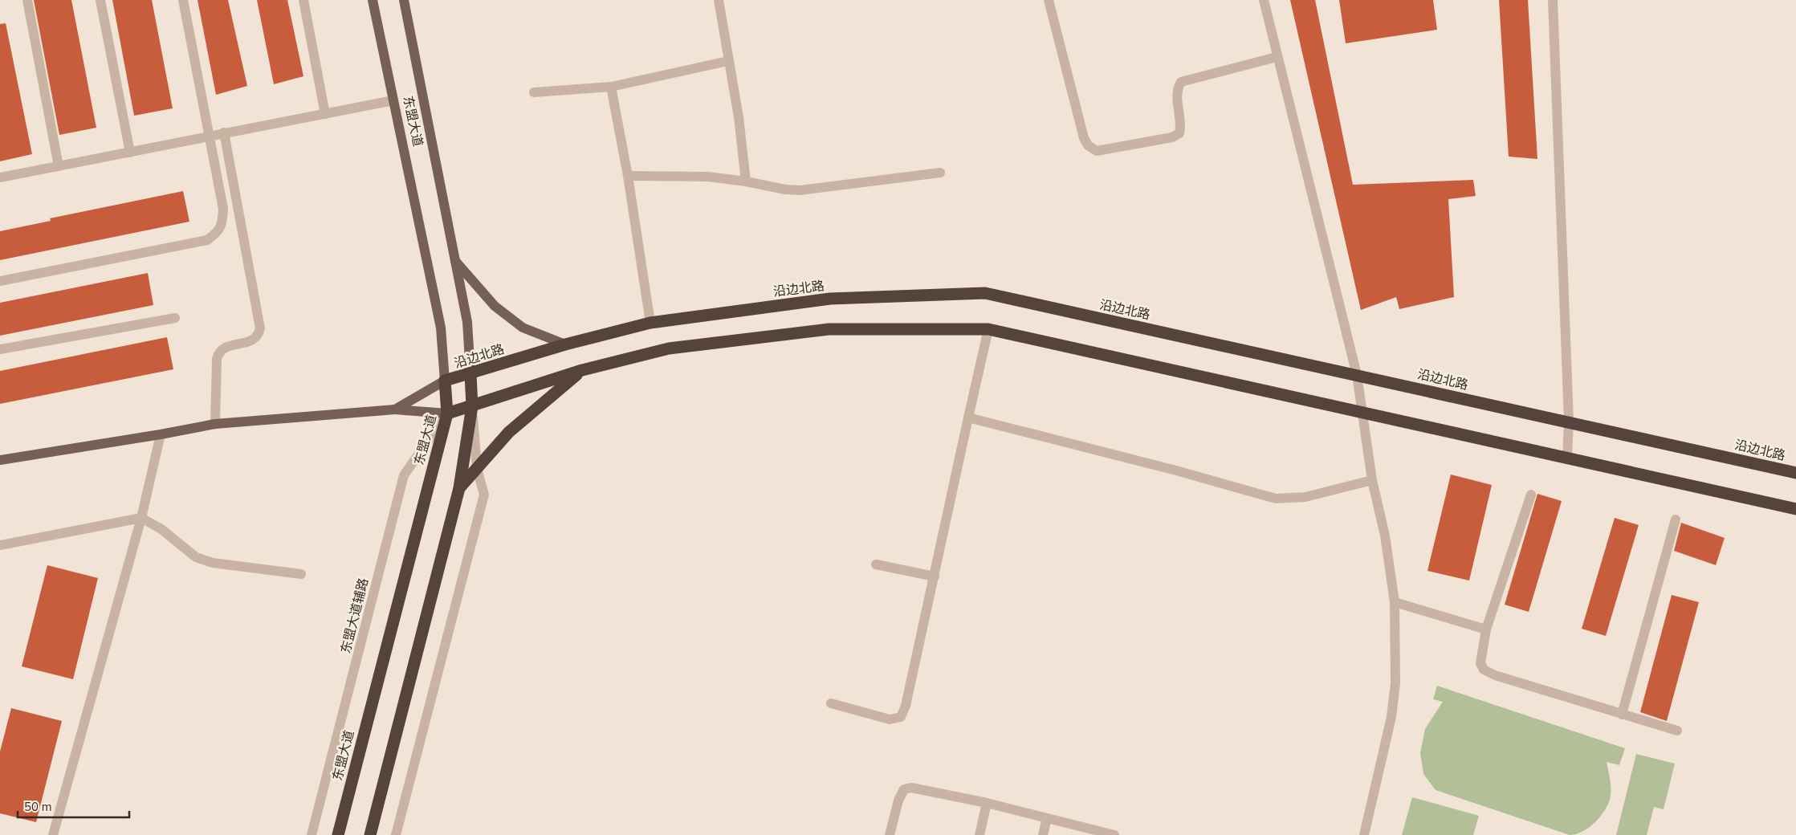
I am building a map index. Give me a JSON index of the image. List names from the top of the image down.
{
  "streets": {
    "highway": ["东盟大道", "沿边北路"],
    "street": ["东盟大道辅路"]
  },
  "crossings": [
    ["东盟大道", "沿边北路"],
    ["东盟大道", "东盟大道辅路"]
  ],
  "scale_bar": "50 m"
}
